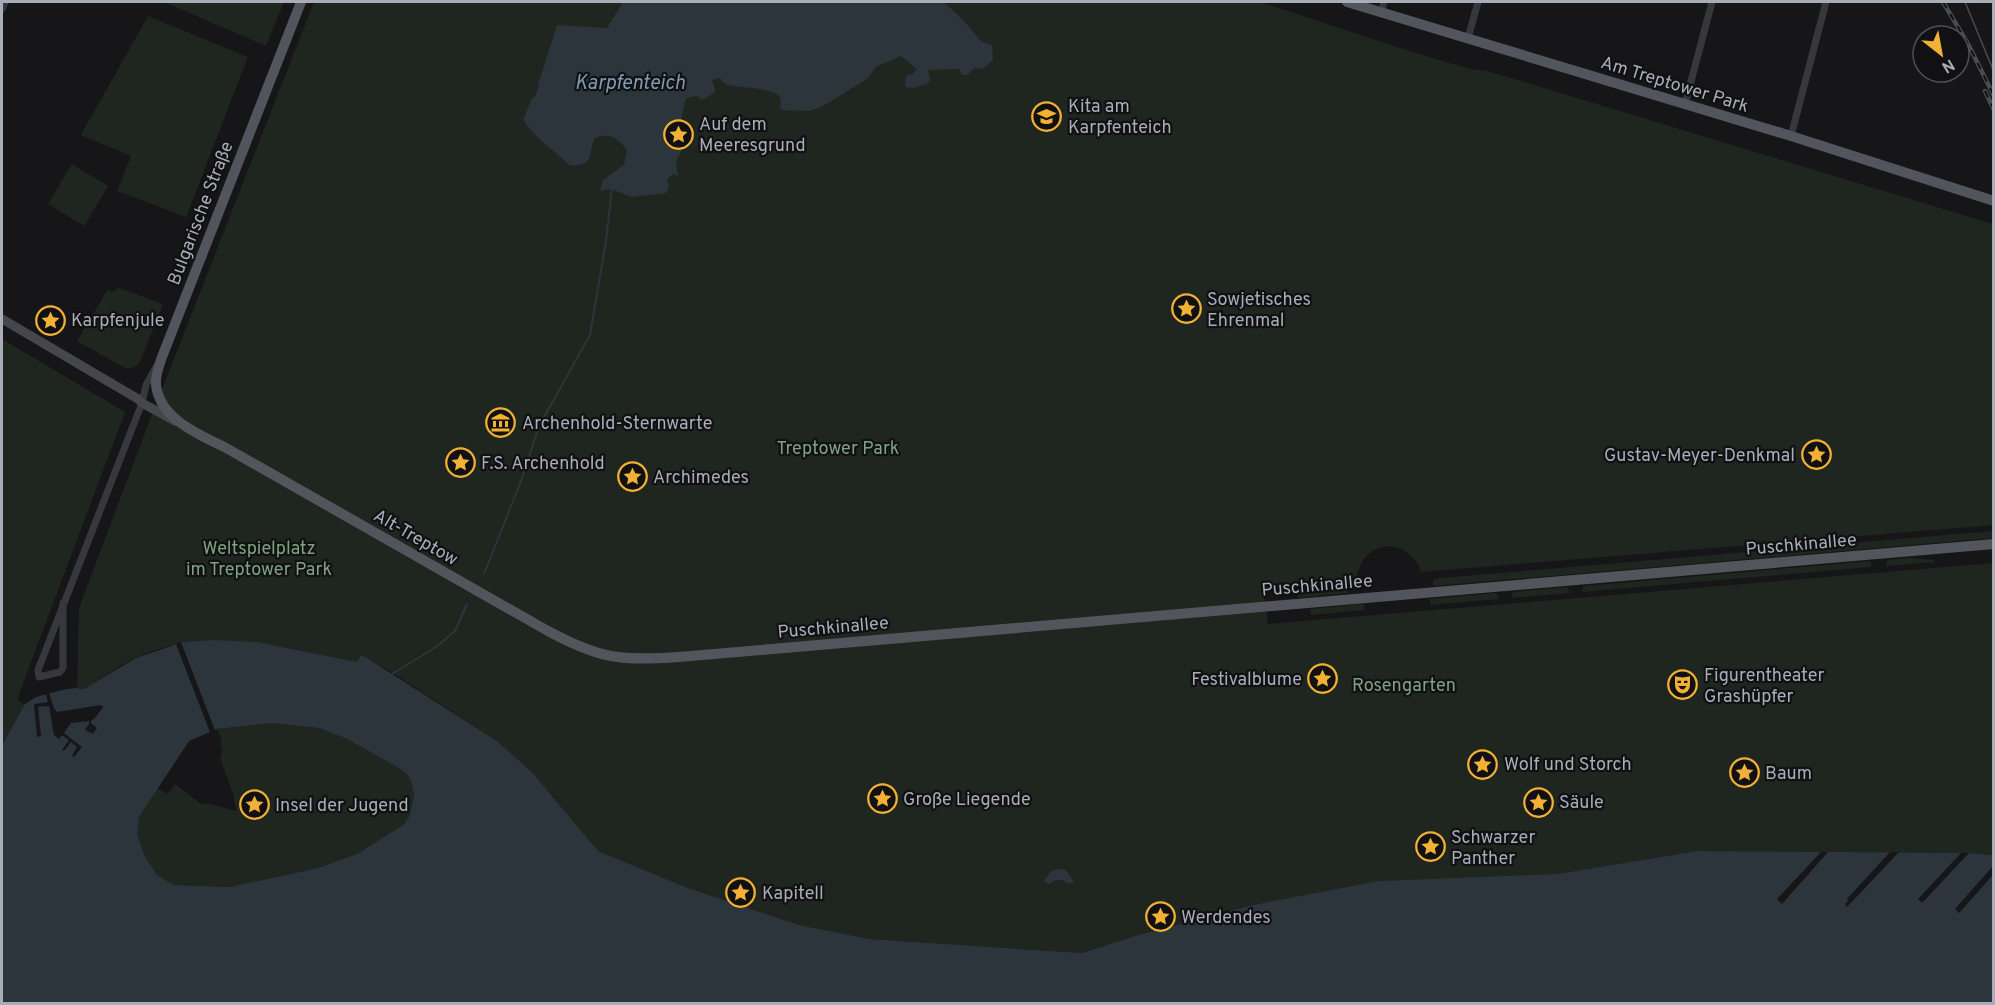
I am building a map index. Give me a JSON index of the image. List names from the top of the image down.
{
  "streets": {
    "main road": [
      "Am Treptower Park",
      "Bulgarische Straße",
      "Alt-Treptow",
      "Puschkinallee"
    ]
  },
  "crossings": [
    ["Bulgarische Straße", "Alt-Treptow"],
    ["Alt-Treptow", "Puschkinallee"]
  ],
  "water": ["Karpfenteich"],
  "parks": ["Treptower Park", "Weltspielplatz im Treptower Park", "Rosengarten"],
  "places": {
    "school or university": ["Kita am Karpfenteich"],
    "place": [
      "Auf dem Meeresgrund",
      "Sowjetisches Ehrenmal",
      "Karpfenjule",
      "Gustav-Meyer-Denkmal",
      "F.S. Archenhold",
      "Archimedes",
      "Festivalblume",
      "Wolf und Storch",
      "Baum",
      "Große Liegende",
      "Säule",
      "Insel der Jugend",
      "Schwarzer Panther",
      "Kapitell",
      "Werdendes"
    ],
    "museum": ["Archenhold-Sternwarte"],
    "theatre": ["Figurentheater Grashüpfer"]
  },
  "north": "bottom right"
}
